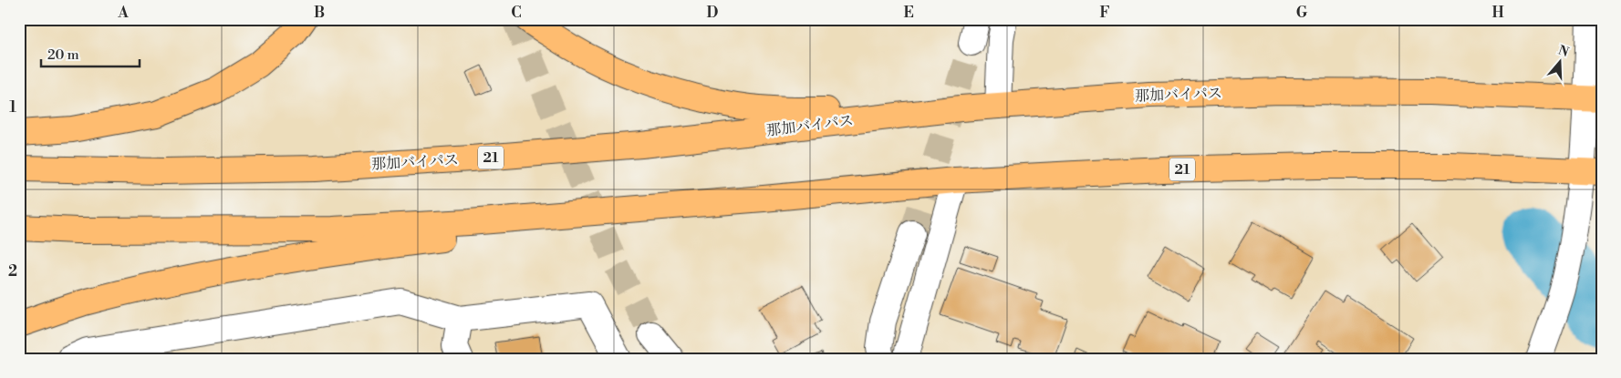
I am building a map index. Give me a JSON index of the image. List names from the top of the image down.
{
  "streets": {
    "highway": ["那加バイパス", "21"]
  },
  "scale_bar": "20 m",
  "north": "top",
  "grid": {
    "columns": [
      "A",
      "B",
      "C",
      "D",
      "E",
      "F",
      "G",
      "H"
    ],
    "rows": ["1", "2"]
  }
}
